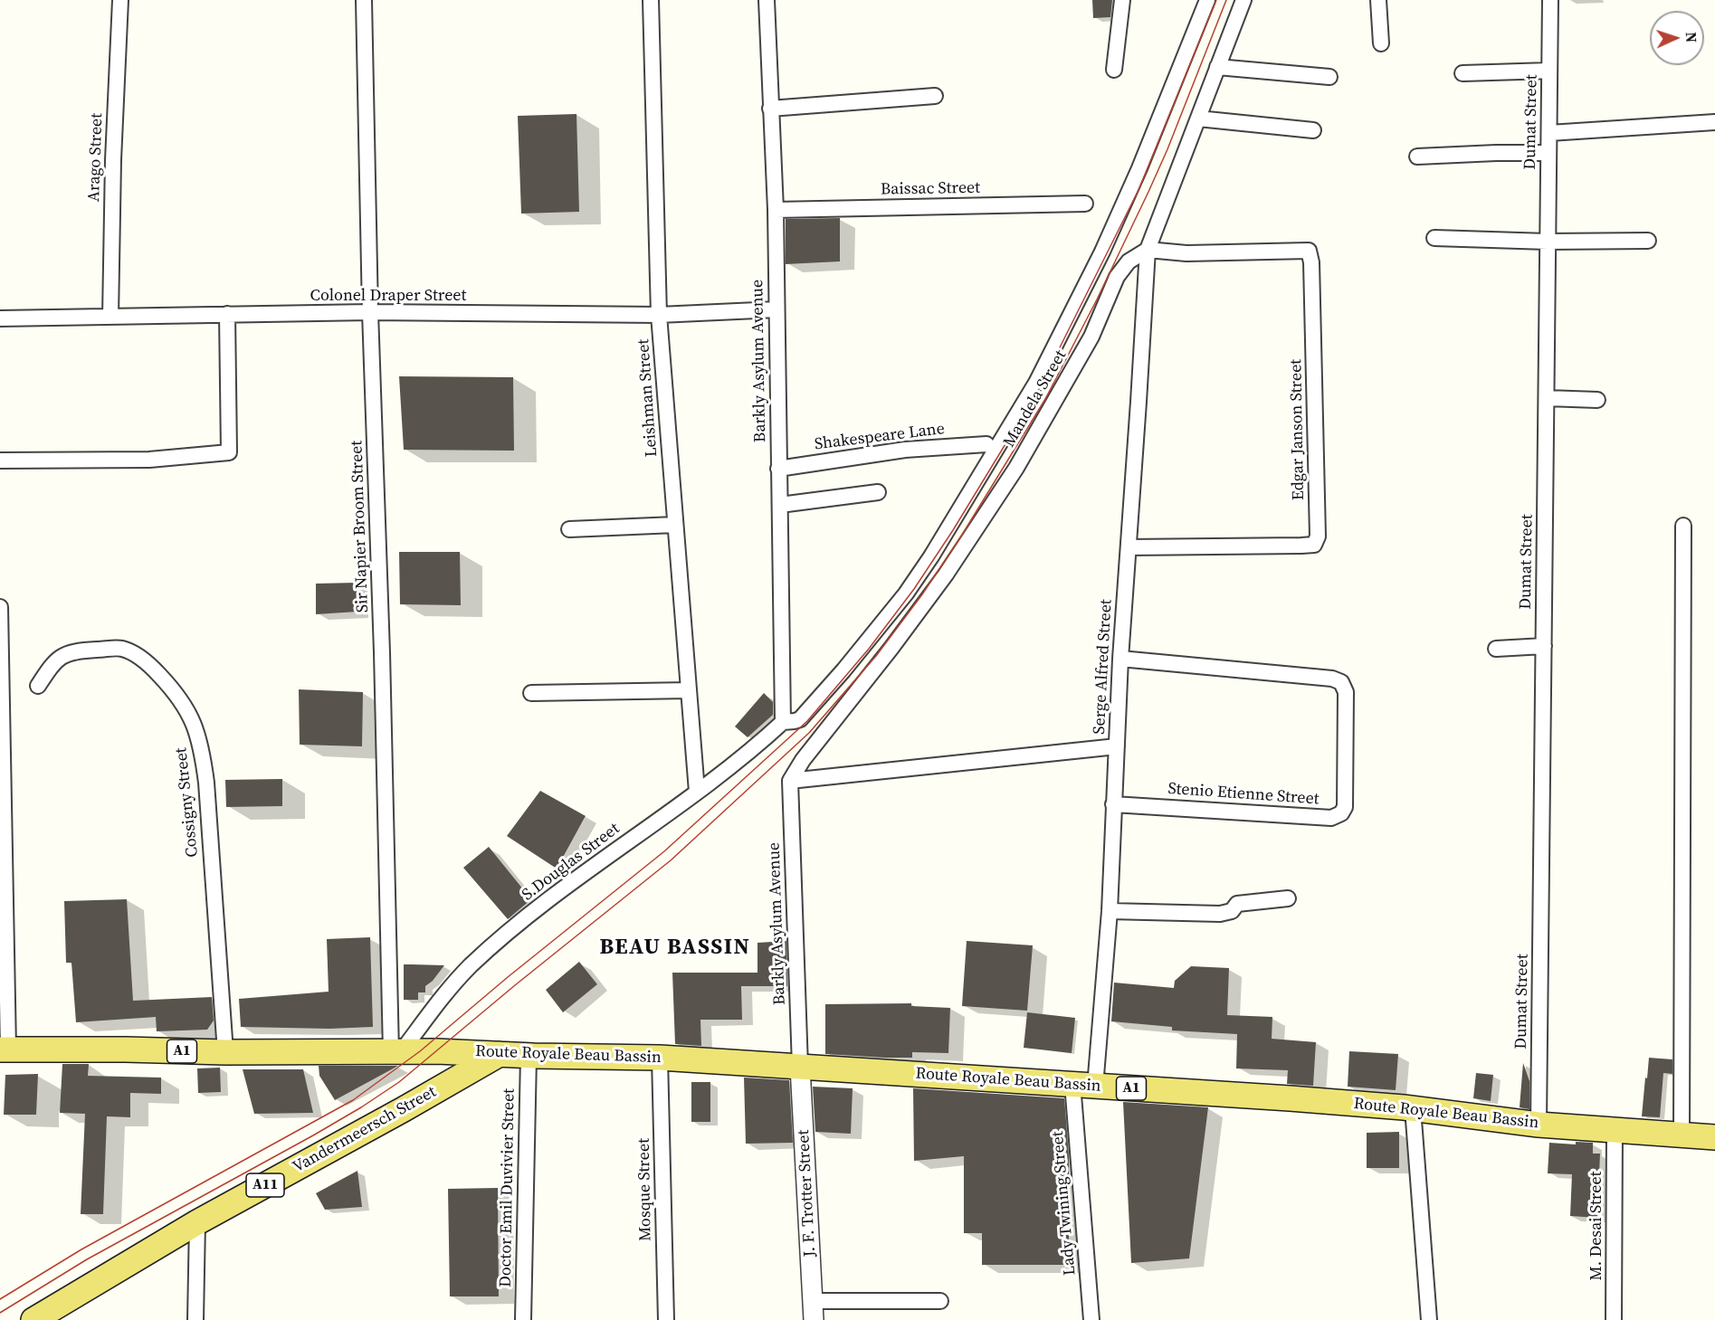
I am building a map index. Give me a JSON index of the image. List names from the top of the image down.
{
  "streets": {
    "main road": [
      "A1",
      "Route Royale Beau Bassin",
      "Vandermeersch Street",
      "A11"
    ],
    "street": [
      "Dumat Street",
      "Arago Street",
      "Baissac Street",
      "Colonel Draper Street",
      "Barkly Asylum Avenue",
      "Leishman Street",
      "Mandela Street",
      "Edgar Janson Street",
      "Shakespeare Lane",
      "Sir Napier Broom Street",
      "Serge Alfred Street",
      "Stenio Etienne Street",
      "Cossigny Street",
      "S.Douglas Street",
      "Doctor Emil Duvivier Street",
      "Mosque Street",
      "J. F. Trotter Street",
      "Lady Twining Street",
      "M. Desai Street"
    ]
  },
  "crossings": [
    ["Dumat Street", "Route Royale Beau Bassin"],
    ["Arago Street", "Colonel Draper Street"],
    ["Baissac Street", "Barkly Asylum Avenue"],
    ["Colonel Draper Street", "Barkly Asylum Avenue"],
    ["Colonel Draper Street", "Leishman Street"],
    ["Colonel Draper Street", "Sir Napier Broom Street"],
    ["Barkly Asylum Avenue", "Mandela Street"],
    ["Barkly Asylum Avenue", "Shakespeare Lane"],
    ["Barkly Asylum Avenue", "S.Douglas Street"],
    ["Barkly Asylum Avenue", "Route Royale Beau Bassin"],
    ["Barkly Asylum Avenue", "J. F. Trotter Street"],
    ["Leishman Street", "S.Douglas Street"],
    ["Mandela Street", "Edgar Janson Street"],
    ["Mandela Street", "Serge Alfred Street"],
    ["Edgar Janson Street", "Serge Alfred Street"],
    ["Sir Napier Broom Street", "S.Douglas Street"],
    ["Sir Napier Broom Street", "Route Royale Beau Bassin"],
    ["Serge Alfred Street", "Stenio Etienne Street"],
    ["Serge Alfred Street", "Route Royale Beau Bassin"],
    ["Serge Alfred Street", "Lady Twining Street"],
    ["Cossigny Street", "A1"],
    ["Cossigny Street", "Route Royale Beau Bassin"],
    ["S.Douglas Street", "Route Royale Beau Bassin"],
    ["A1", "Route Royale Beau Bassin"],
    ["Route Royale Beau Bassin", "Vandermeersch Street"],
    ["Route Royale Beau Bassin", "Doctor Emil Duvivier Street"],
    ["Route Royale Beau Bassin", "Mosque Street"],
    ["Route Royale Beau Bassin", "J. F. Trotter Street"],
    ["Route Royale Beau Bassin", "Lady Twining Street"],
    ["Route Royale Beau Bassin", "M. Desai Street"]
  ],
  "districts": ["BEAU BASSIN"],
  "north": "right"
}
